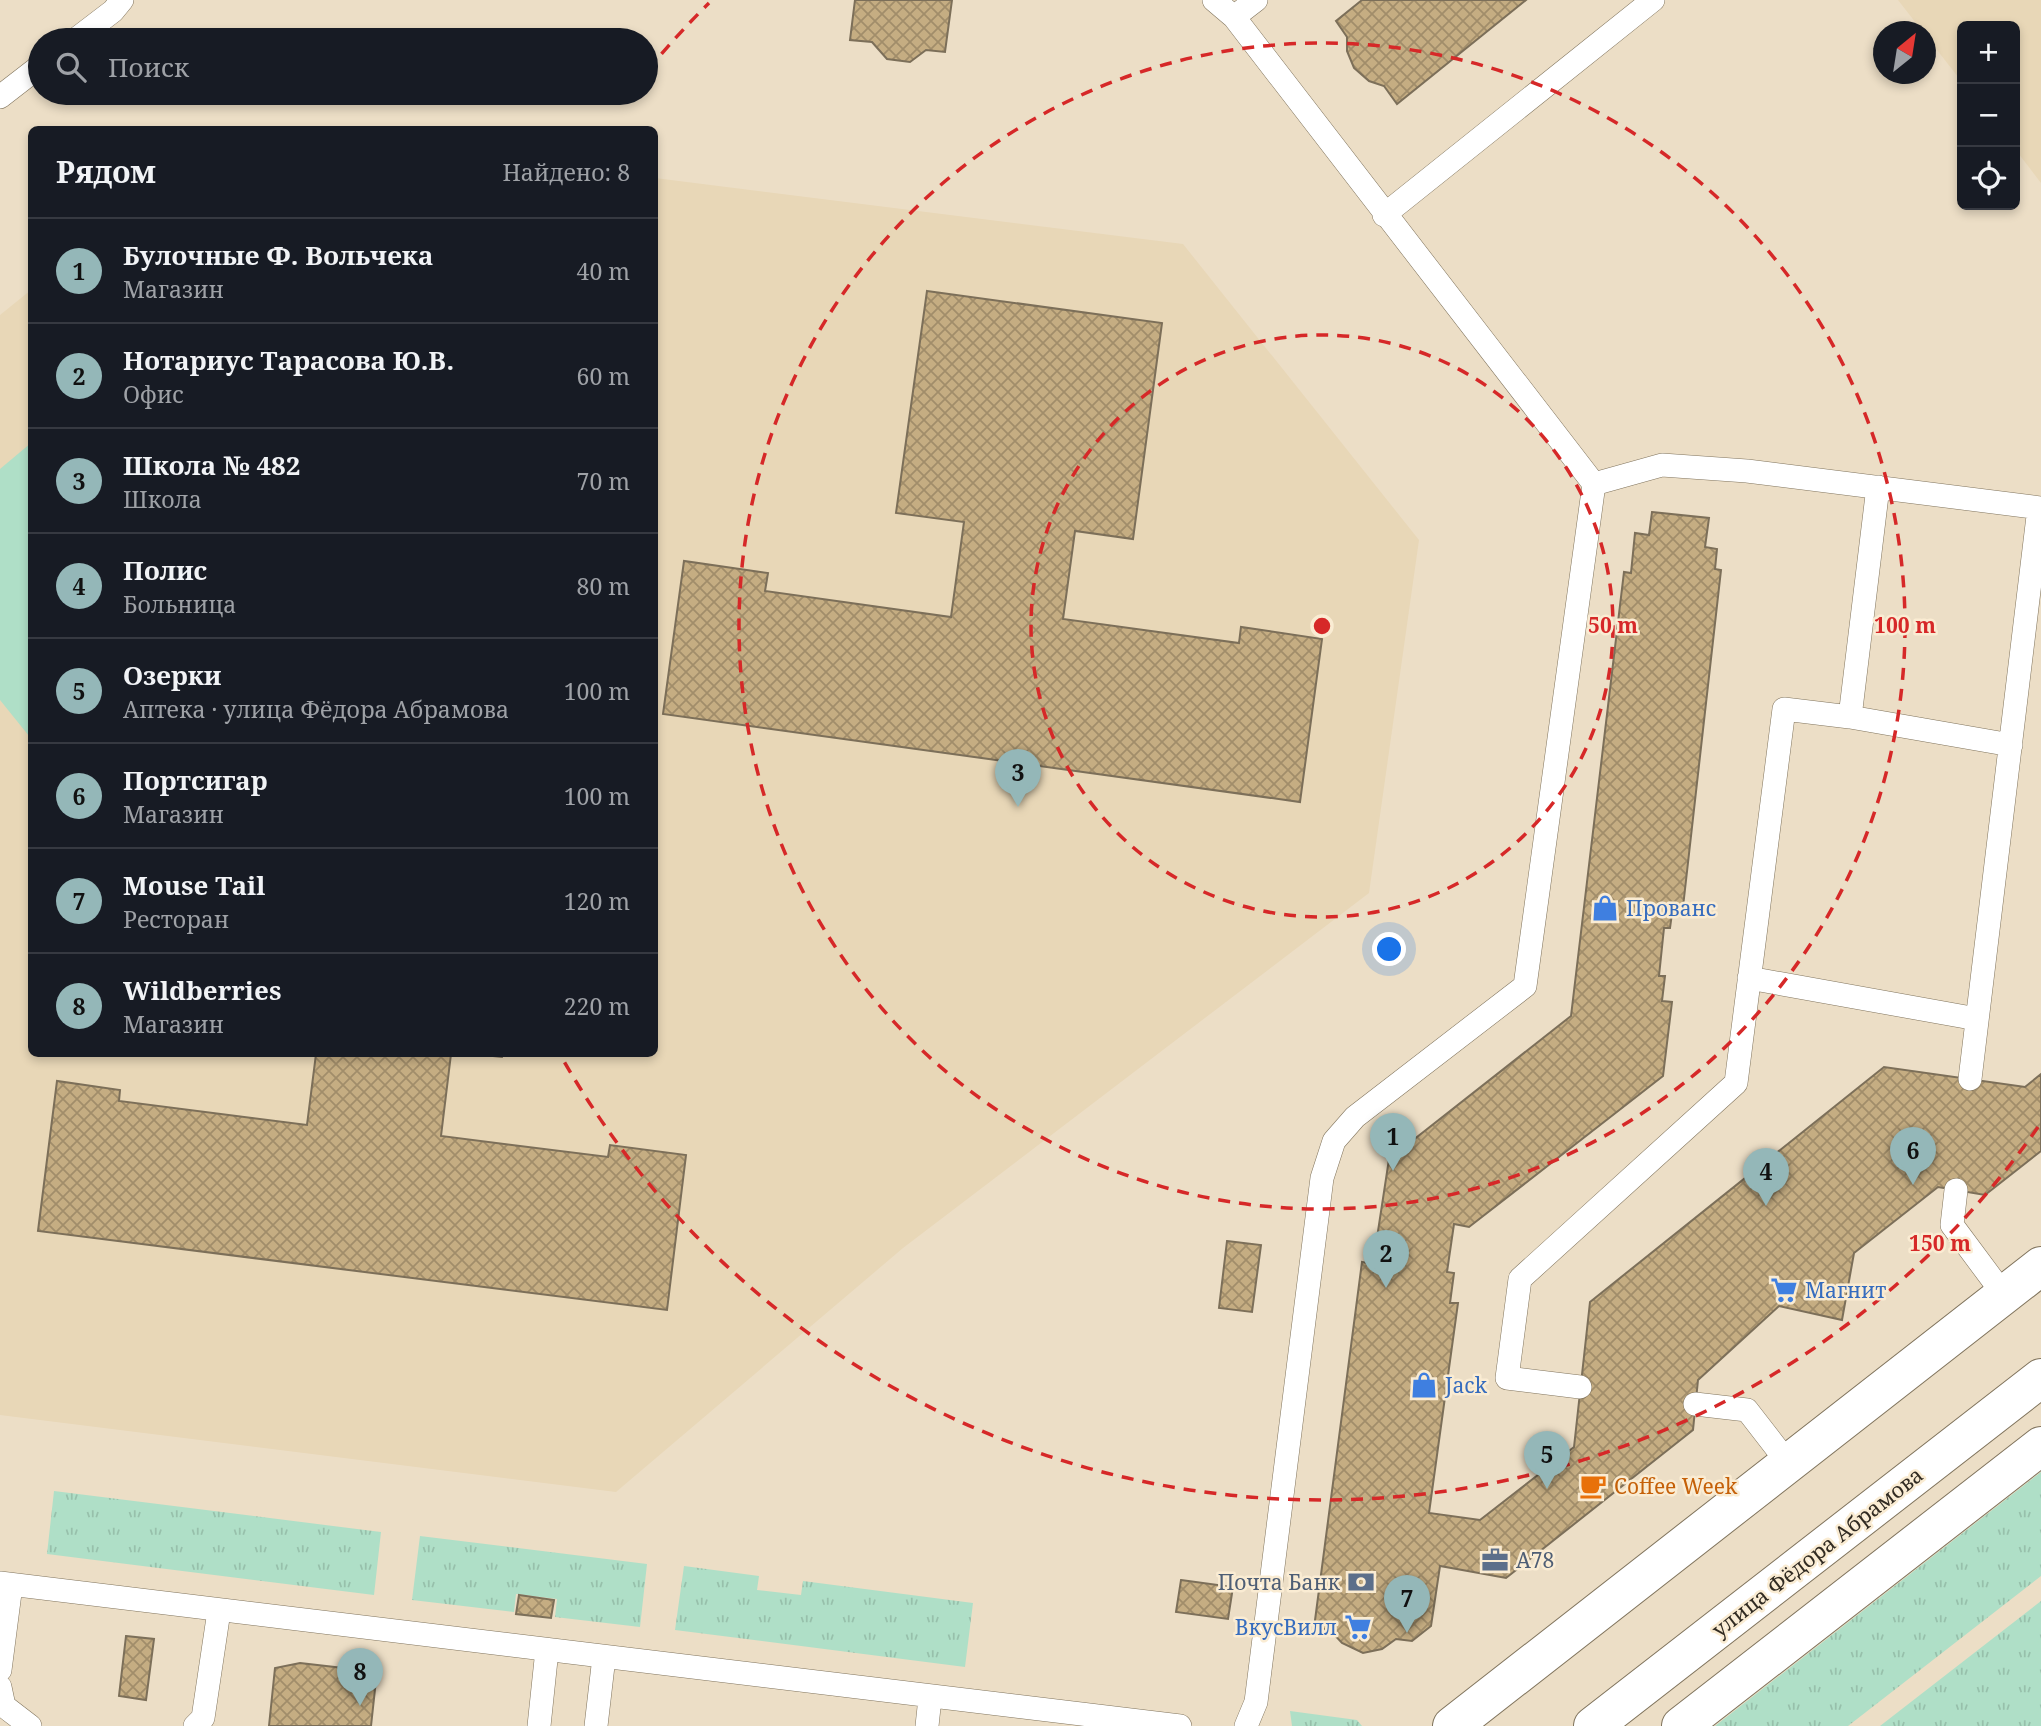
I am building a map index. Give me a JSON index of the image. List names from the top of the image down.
{
  "streets": {
    "street": ["улица Фёдора Абрамова"]
  },
  "places": {
    "shop": ["Прованс", "Jack"],
    "supermarket": ["Магнит", "ВкусВилл"],
    "cafe": ["Coffee Week"],
    "office": ["А78"],
    "bank": ["Почта Банк"]
  },
  "north": "top right",
  "page": {
    "map_buttons": ["+", "−"],
    "search": "Поиск",
    "heading": ["Рядом", "Найдено: 8"],
    "list": [
      {
        "mark": "1",
        "name": "Булочные Ф. Вольчека",
        "note": "Магазин",
        "value": "40 m"
      },
      {
        "mark": "2",
        "name": "Нотариус Тарасова Ю.В.",
        "note": "Офис",
        "value": "60 m"
      },
      {
        "mark": "3",
        "name": "Школа № 482",
        "note": "Школа",
        "value": "70 m"
      },
      {
        "mark": "4",
        "name": "Полис",
        "note": "Больница",
        "value": "80 m"
      },
      {
        "mark": "5",
        "name": "Озерки",
        "note": "Аптека · улица Фёдора Абрамова",
        "value": "100 m"
      },
      {
        "mark": "6",
        "name": "Портсигар",
        "note": "Магазин",
        "value": "100 m"
      },
      {
        "mark": "7",
        "name": "Mouse Tail",
        "note": "Ресторан",
        "value": "120 m"
      },
      {
        "mark": "8",
        "name": "Wildberries",
        "note": "Магазин",
        "value": "220 m"
      }
    ],
    "pins": [
      "3",
      "1",
      "6",
      "4",
      "2",
      "5",
      "7",
      "8"
    ]
  },
  "rings": ["50 m", "100 m", "150 m"]
}
